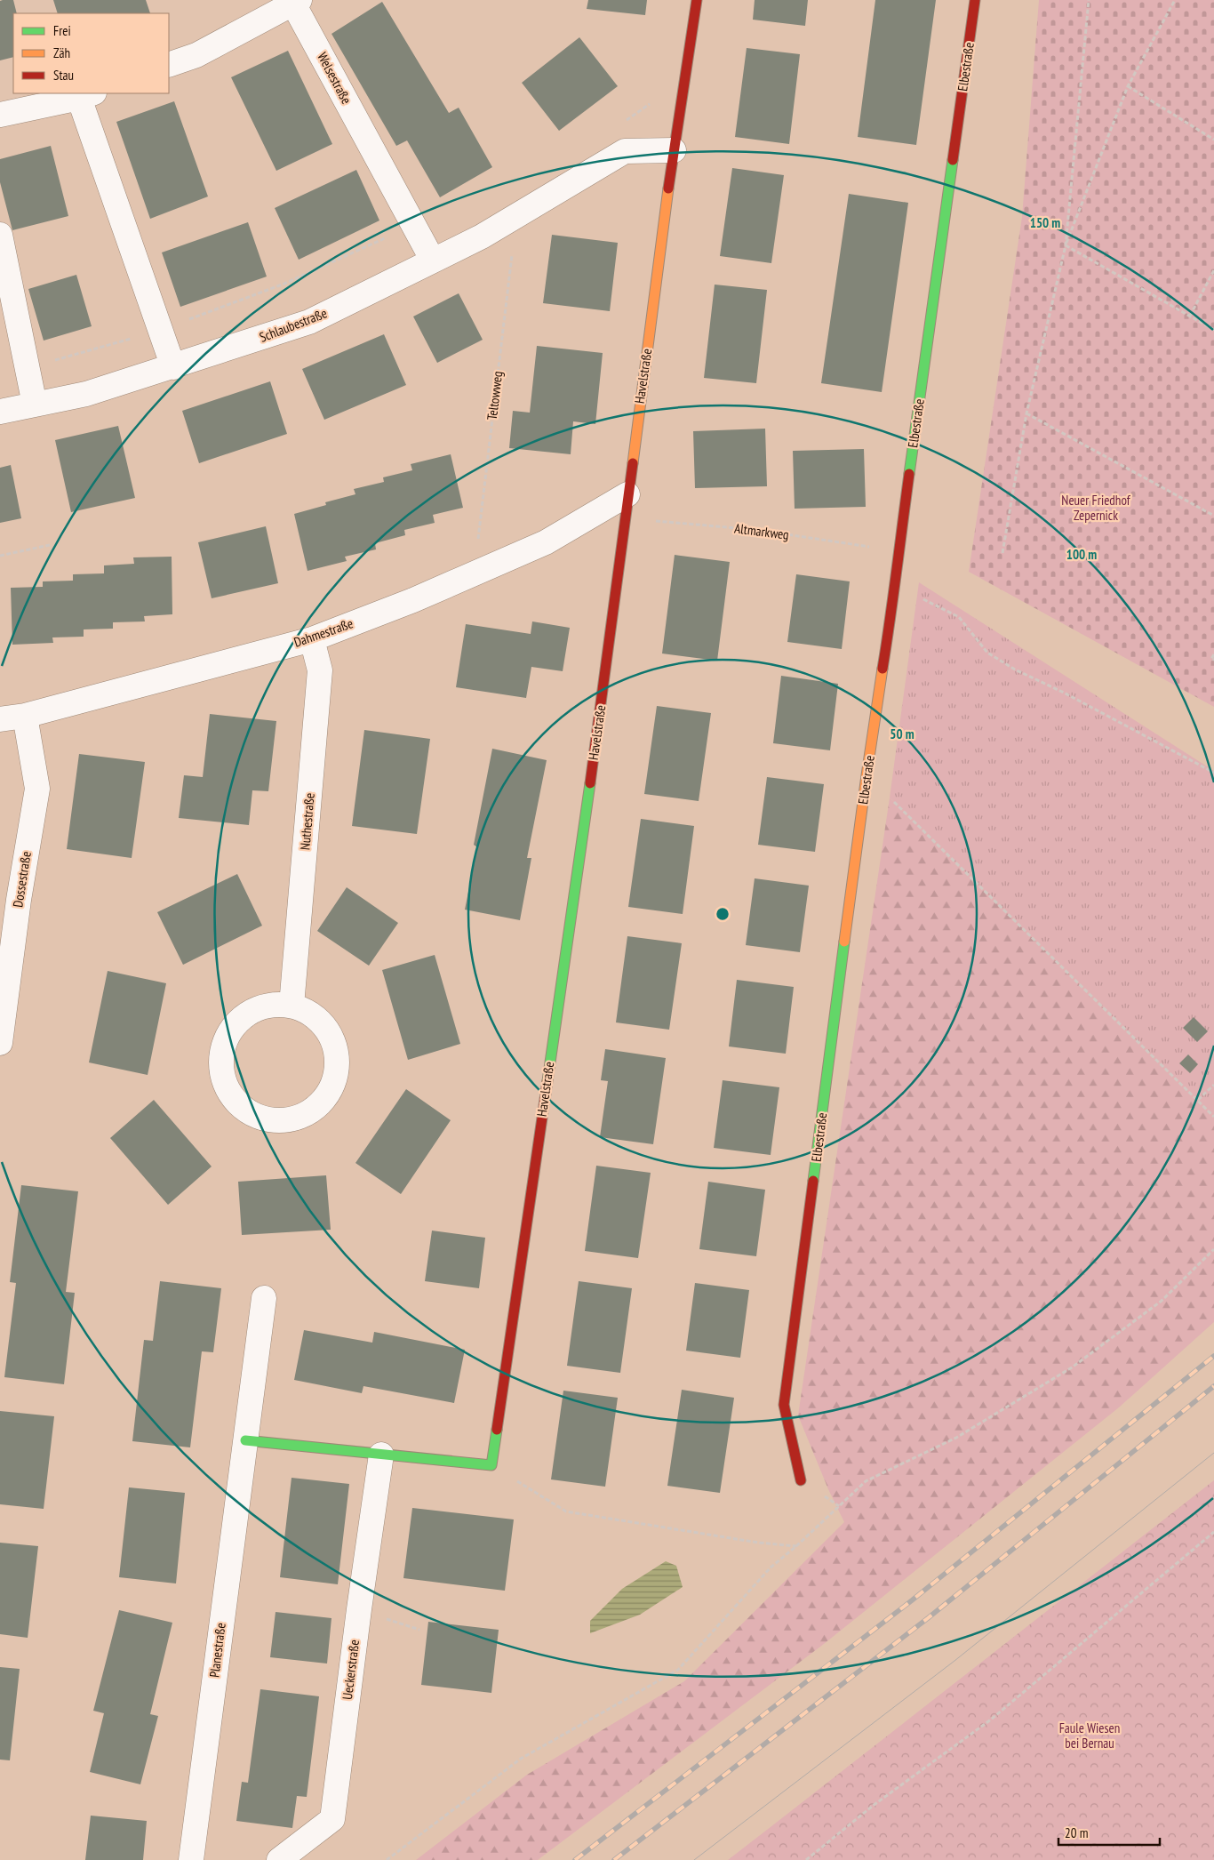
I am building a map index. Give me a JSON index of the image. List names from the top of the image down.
{
  "streets": {
    "street": [
      "Elbestraße",
      "Welsestraße",
      "Schlaubestraße",
      "Havelstraße",
      "Dahmestraße",
      "Nuthestraße",
      "Dossestraße",
      "Planestraße",
      "Ueckerstraße"
    ],
    "path": ["Teltowweg", "Altmarkweg"]
  },
  "crossings": [
    ["Elbestraße", "Altmarkweg"],
    ["Schlaubestraße", "Havelstraße"],
    ["Schlaubestraße", "Teltowweg"],
    ["Havelstraße", "Altmarkweg"],
    ["Havelstraße", "Dahmestraße"],
    ["Teltowweg", "Dahmestraße"],
    ["Dahmestraße", "Nuthestraße"],
    ["Dahmestraße", "Dossestraße"]
  ],
  "parks": ["Neuer Friedhof Zepernick", "Faule Wiesen bei Bernau"],
  "legend": ["Frei", "Zäh", "Stau"],
  "scale_bar": "20 m",
  "rings": ["150 m", "100 m", "50 m"]
}
